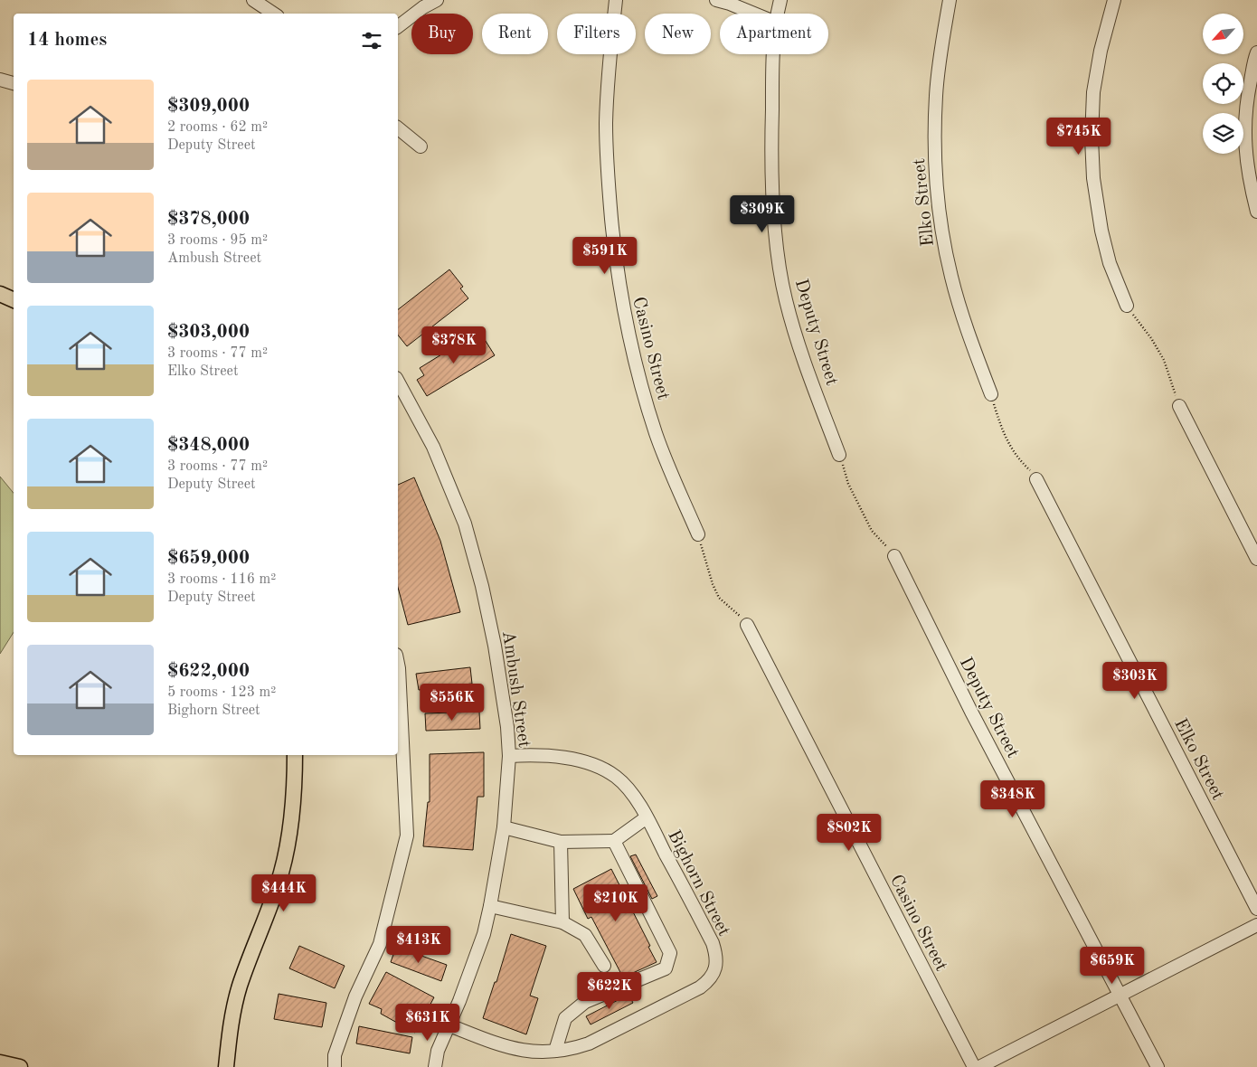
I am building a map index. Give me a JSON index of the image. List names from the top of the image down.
{
  "streets": {
    "street": [
      "Elko Street",
      "Deputy Street",
      "Casino Street",
      "Ambush Street",
      "Bighorn Street"
    ]
  },
  "crossings": [
    ["Ambush Street", "Bighorn Street"]
  ],
  "north": "bottom left",
  "page": {
    "chip": [
      "Buy",
      "Rent",
      "Filters",
      "New",
      "Apartment"
    ],
    "heading": "14 homes",
    "list": [
      {
        "name": "$309,000",
        "note": "2 rooms · 62 m² · Deputy Street"
      },
      {
        "name": "$378,000",
        "note": "3 rooms · 95 m² · Ambush Street"
      },
      {
        "name": "$303,000",
        "note": "3 rooms · 77 m² · Elko Street"
      },
      {
        "name": "$348,000",
        "note": "3 rooms · 77 m² · Deputy Street"
      },
      {
        "name": "$659,000",
        "note": "3 rooms · 116 m² · Deputy Street"
      },
      {
        "name": "$622,000",
        "note": "5 rooms · 123 m² · Bighorn Street"
      }
    ],
    "price": [
      "$745K",
      "$309K",
      "$591K",
      "$378K",
      "$303K",
      "$556K",
      "$348K",
      "$802K",
      "$444K",
      "$210K",
      "$413K",
      "$659K",
      "$622K",
      "$631K"
    ]
  }
}
